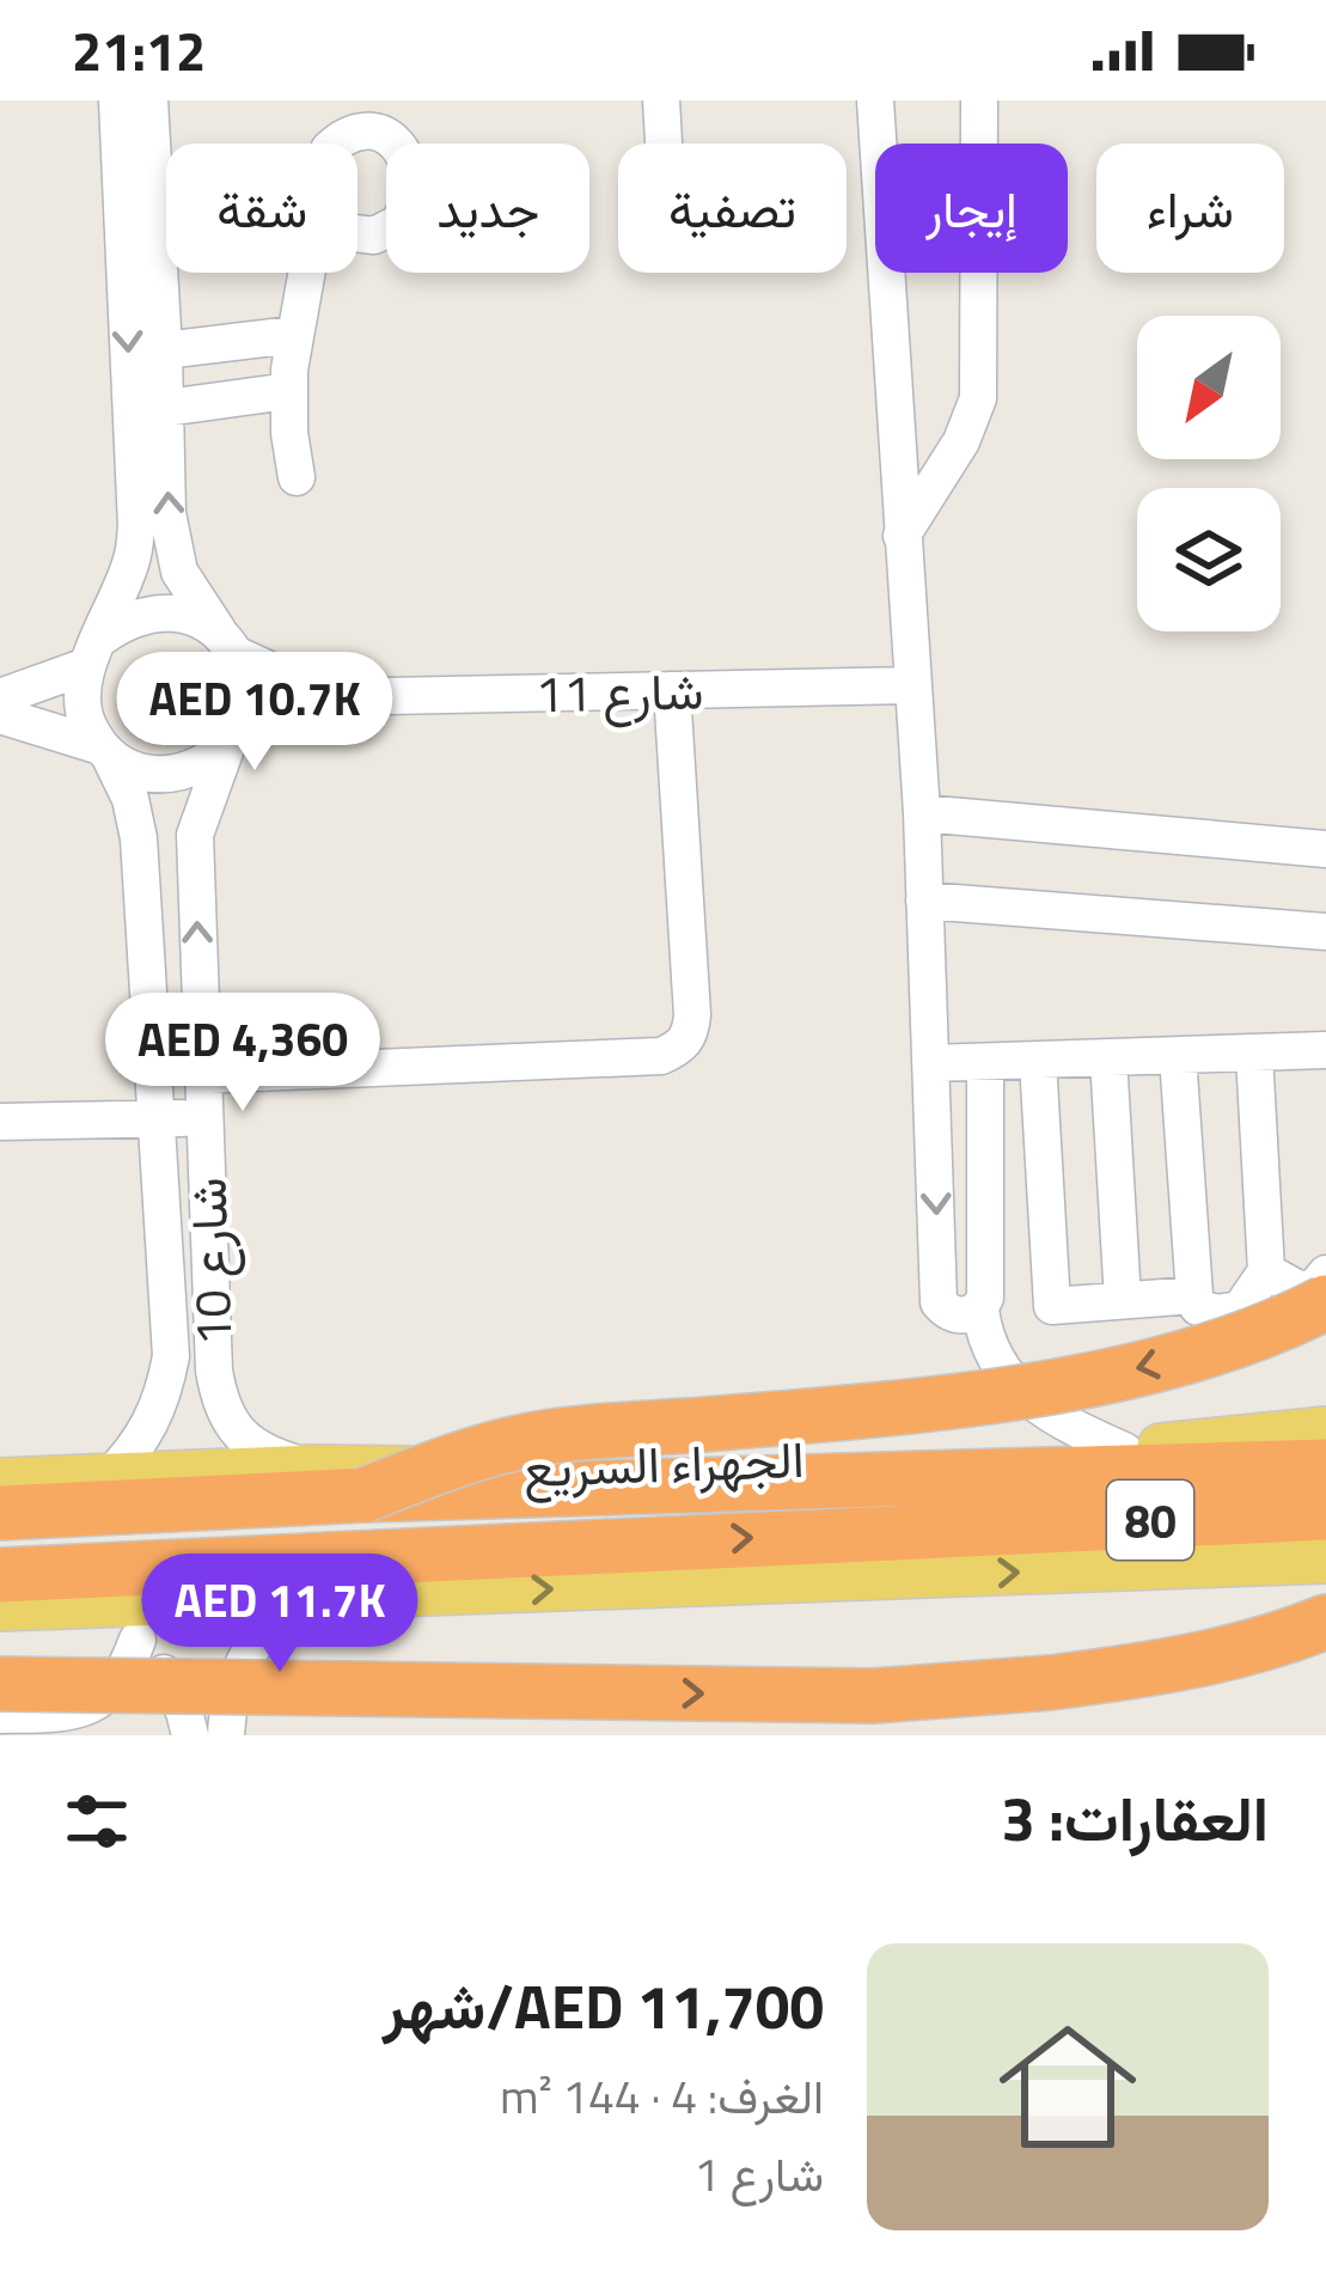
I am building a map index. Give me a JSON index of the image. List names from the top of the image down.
{
  "streets": {
    "highway": ["الجهراء السريع", "80"],
    "street": ["شارع 11", "شارع 10"]
  },
  "crossings": [
    ["شارع 11", "شارع 10"],
    ["شارع 10", "الجهراء السريع"]
  ],
  "north": "bottom left",
  "page": {
    "status": "21:12",
    "chip": [
      "شراء",
      "إيجار",
      "تصفية",
      "جديد",
      "شقة"
    ],
    "price": ["AED 10.7K", "AED 4,360", "AED 11.7K"],
    "heading": "العقارات: 3",
    "list": [
      {
        "name": "AED 11,700/شهر",
        "note": "الغرف: 4 · 144 m² · شارع 1"
      }
    ]
  }
}
